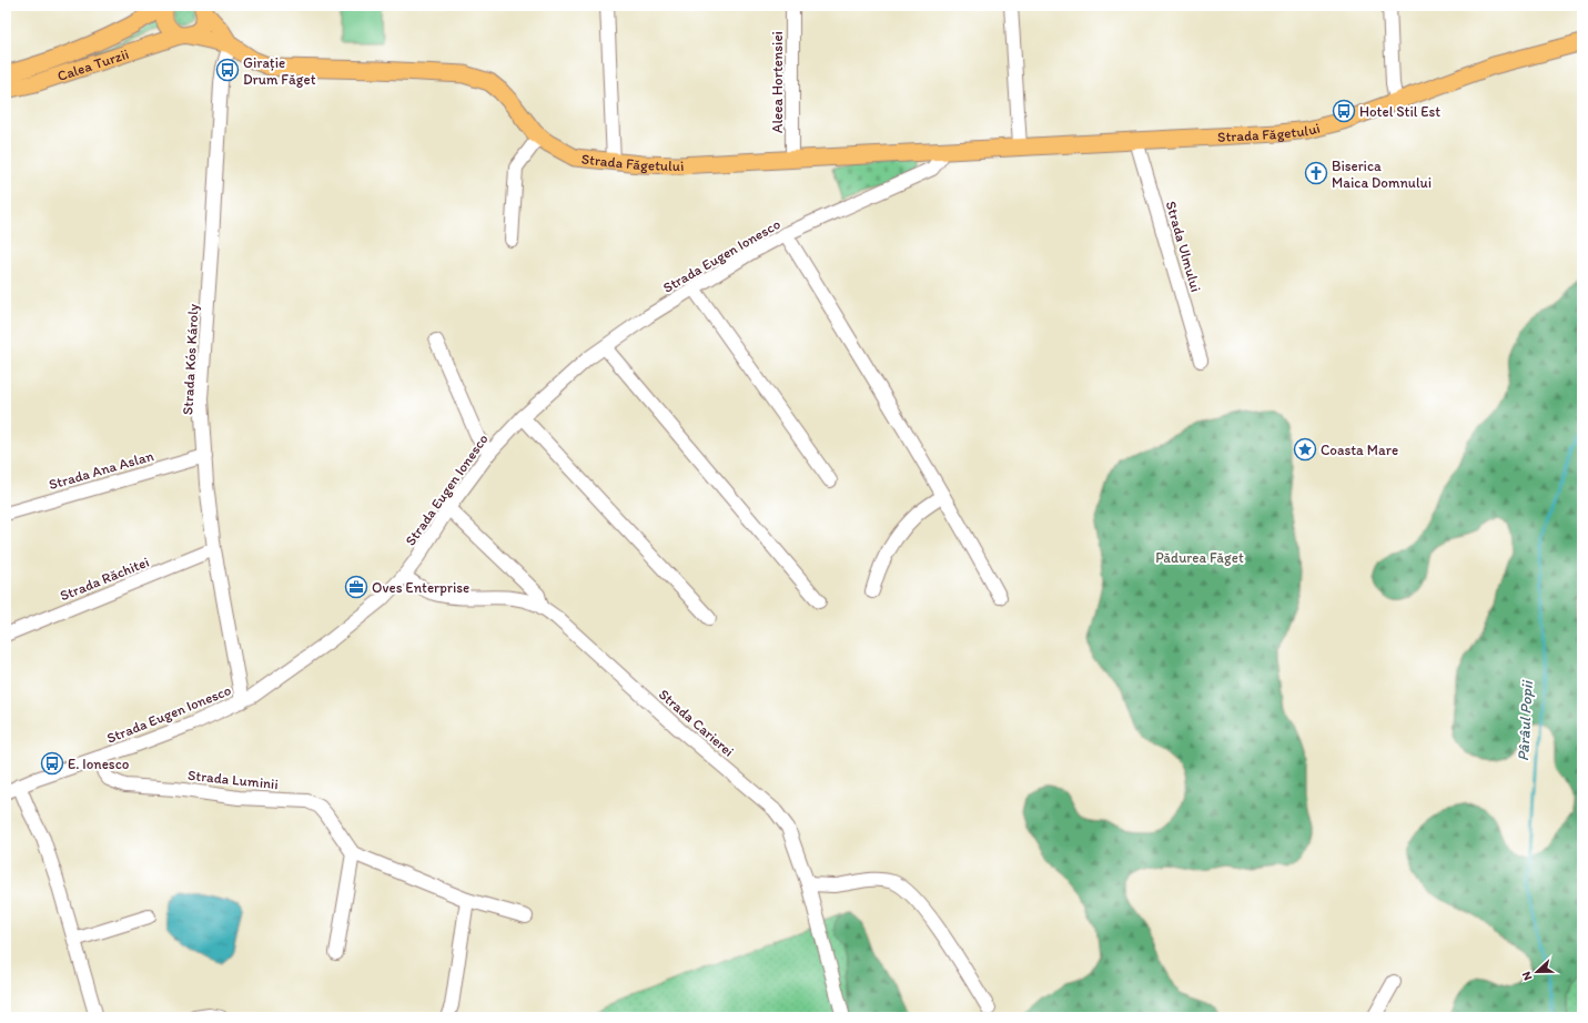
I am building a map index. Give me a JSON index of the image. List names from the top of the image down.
{
  "streets": {
    "main road": ["Calea Turzii", "Strada Făgetului"],
    "street": [
      "Aleea Hortensiei",
      "Strada Ulmului",
      "Strada Eugen Ionesco",
      "Strada Kós Károly",
      "Strada Ana Aslan",
      "Strada Răchitei",
      "Strada Carierei",
      "Strada Luminii"
    ]
  },
  "crossings": [
    ["Calea Turzii", "Strada Făgetului"],
    ["Aleea Hortensiei", "Strada Făgetului"],
    ["Strada Făgetului", "Strada Ulmului"],
    ["Strada Făgetului", "Strada Eugen Ionesco"],
    ["Strada Făgetului", "Strada Kós Károly"],
    ["Strada Eugen Ionesco", "Strada Kós Károly"],
    ["Strada Eugen Ionesco", "Strada Carierei"],
    ["Strada Eugen Ionesco", "Strada Luminii"],
    ["Strada Kós Károly", "Strada Ana Aslan"],
    ["Strada Kós Károly", "Strada Răchitei"]
  ],
  "water": ["Pârâul Popii"],
  "parks": ["Pădurea Făget"],
  "places": {
    "bus stop": ["Girație Drum Făget", "Hotel Stil Est", "E. Ionesco"],
    "church": ["Biserica Maica Domnului"],
    "place": ["Coasta Mare"],
    "office": ["Oves Enterprise"]
  },
  "north": "left"
}
